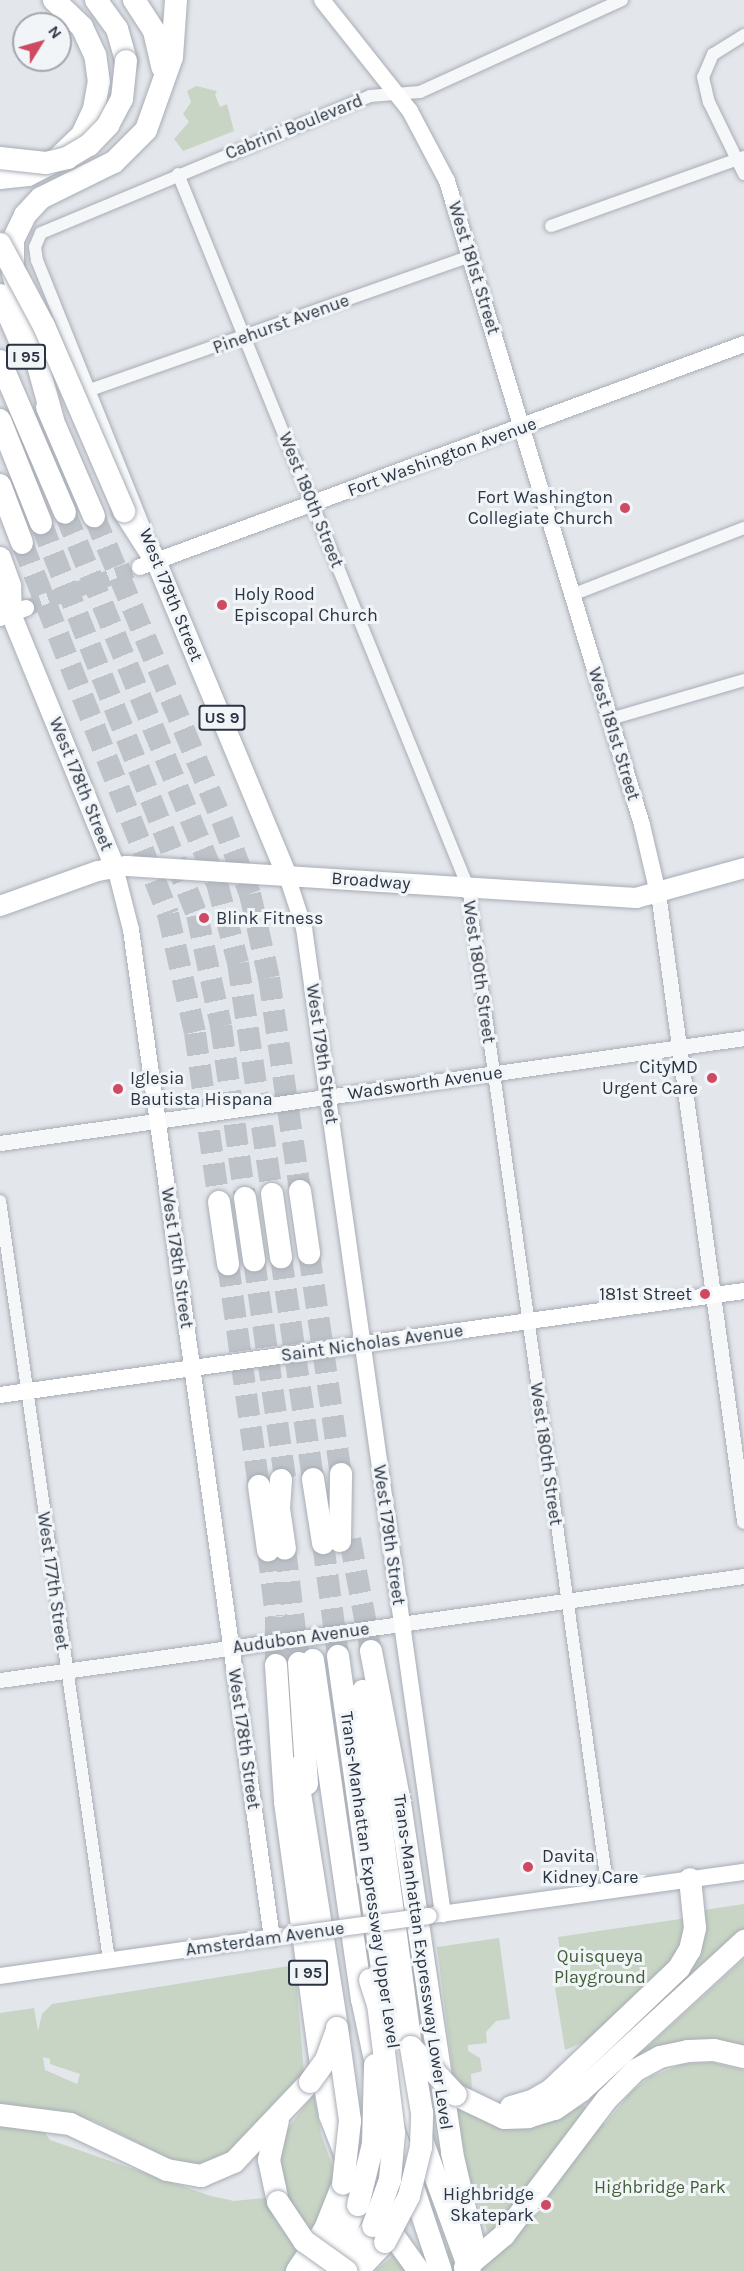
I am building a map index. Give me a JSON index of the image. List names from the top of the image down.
{
  "streets": {
    "highway": [
      "I 95",
      "US 9",
      "Trans-Manhattan Expressway Upper Level",
      "Trans-Manhattan Expressway Lower Level"
    ],
    "main road": [
      "West 181st Street",
      "Fort Washington Avenue",
      "West 179th Street",
      "West 178th Street",
      "Broadway",
      "Saint Nicholas Avenue",
      "Amsterdam Avenue"
    ],
    "street": [
      "Cabrini Boulevard",
      "Pinehurst Avenue",
      "West 180th Street",
      "Wadsworth Avenue",
      "West 177th Street",
      "Audubon Avenue"
    ]
  },
  "crossings": [
    ["Cabrini Boulevard", "West 181st Street"],
    ["Cabrini Boulevard", "West 180th Street"],
    ["Cabrini Boulevard", "West 179th Street"],
    ["West 181st Street", "Pinehurst Avenue"],
    ["West 181st Street", "Fort Washington Avenue"],
    ["West 181st Street", "Broadway"],
    ["West 181st Street", "Wadsworth Avenue"],
    ["West 181st Street", "Saint Nicholas Avenue"],
    ["Pinehurst Avenue", "West 180th Street"],
    ["Pinehurst Avenue", "West 179th Street"],
    ["I 95", "Trans-Manhattan Expressway Upper Level"],
    ["Fort Washington Avenue", "West 180th Street"],
    ["Fort Washington Avenue", "West 179th Street"],
    ["Fort Washington Avenue", "US 9"],
    ["West 180th Street", "Broadway"],
    ["West 180th Street", "Wadsworth Avenue"],
    ["West 180th Street", "Saint Nicholas Avenue"],
    ["West 180th Street", "Audubon Avenue"],
    ["West 180th Street", "Amsterdam Avenue"],
    ["West 179th Street", "US 9"],
    ["West 179th Street", "Broadway"],
    ["West 179th Street", "Wadsworth Avenue"],
    ["West 179th Street", "Saint Nicholas Avenue"],
    ["West 179th Street", "Audubon Avenue"],
    ["West 179th Street", "Amsterdam Avenue"],
    ["West 178th Street", "Broadway"],
    ["West 178th Street", "Wadsworth Avenue"],
    ["West 178th Street", "Saint Nicholas Avenue"],
    ["West 178th Street", "Audubon Avenue"],
    ["West 178th Street", "Amsterdam Avenue"],
    ["Saint Nicholas Avenue", "West 177th Street"],
    ["West 177th Street", "Audubon Avenue"],
    ["West 177th Street", "Amsterdam Avenue"],
    ["Trans-Manhattan Expressway Upper Level", "Trans-Manhattan Expressway Lower Level"]
  ],
  "parks": ["Quisqueya Playground", "Highbridge Park"],
  "places": [
    "Fort Washington Collegiate Church",
    "Holy Rood Episcopal Church",
    "Blink Fitness",
    "CityMD Urgent Care",
    "Iglesia Bautista Hispana",
    "181st Street",
    "Davita Kidney Care",
    "Highbridge Skatepark"
  ],
  "north": "top right"
}
